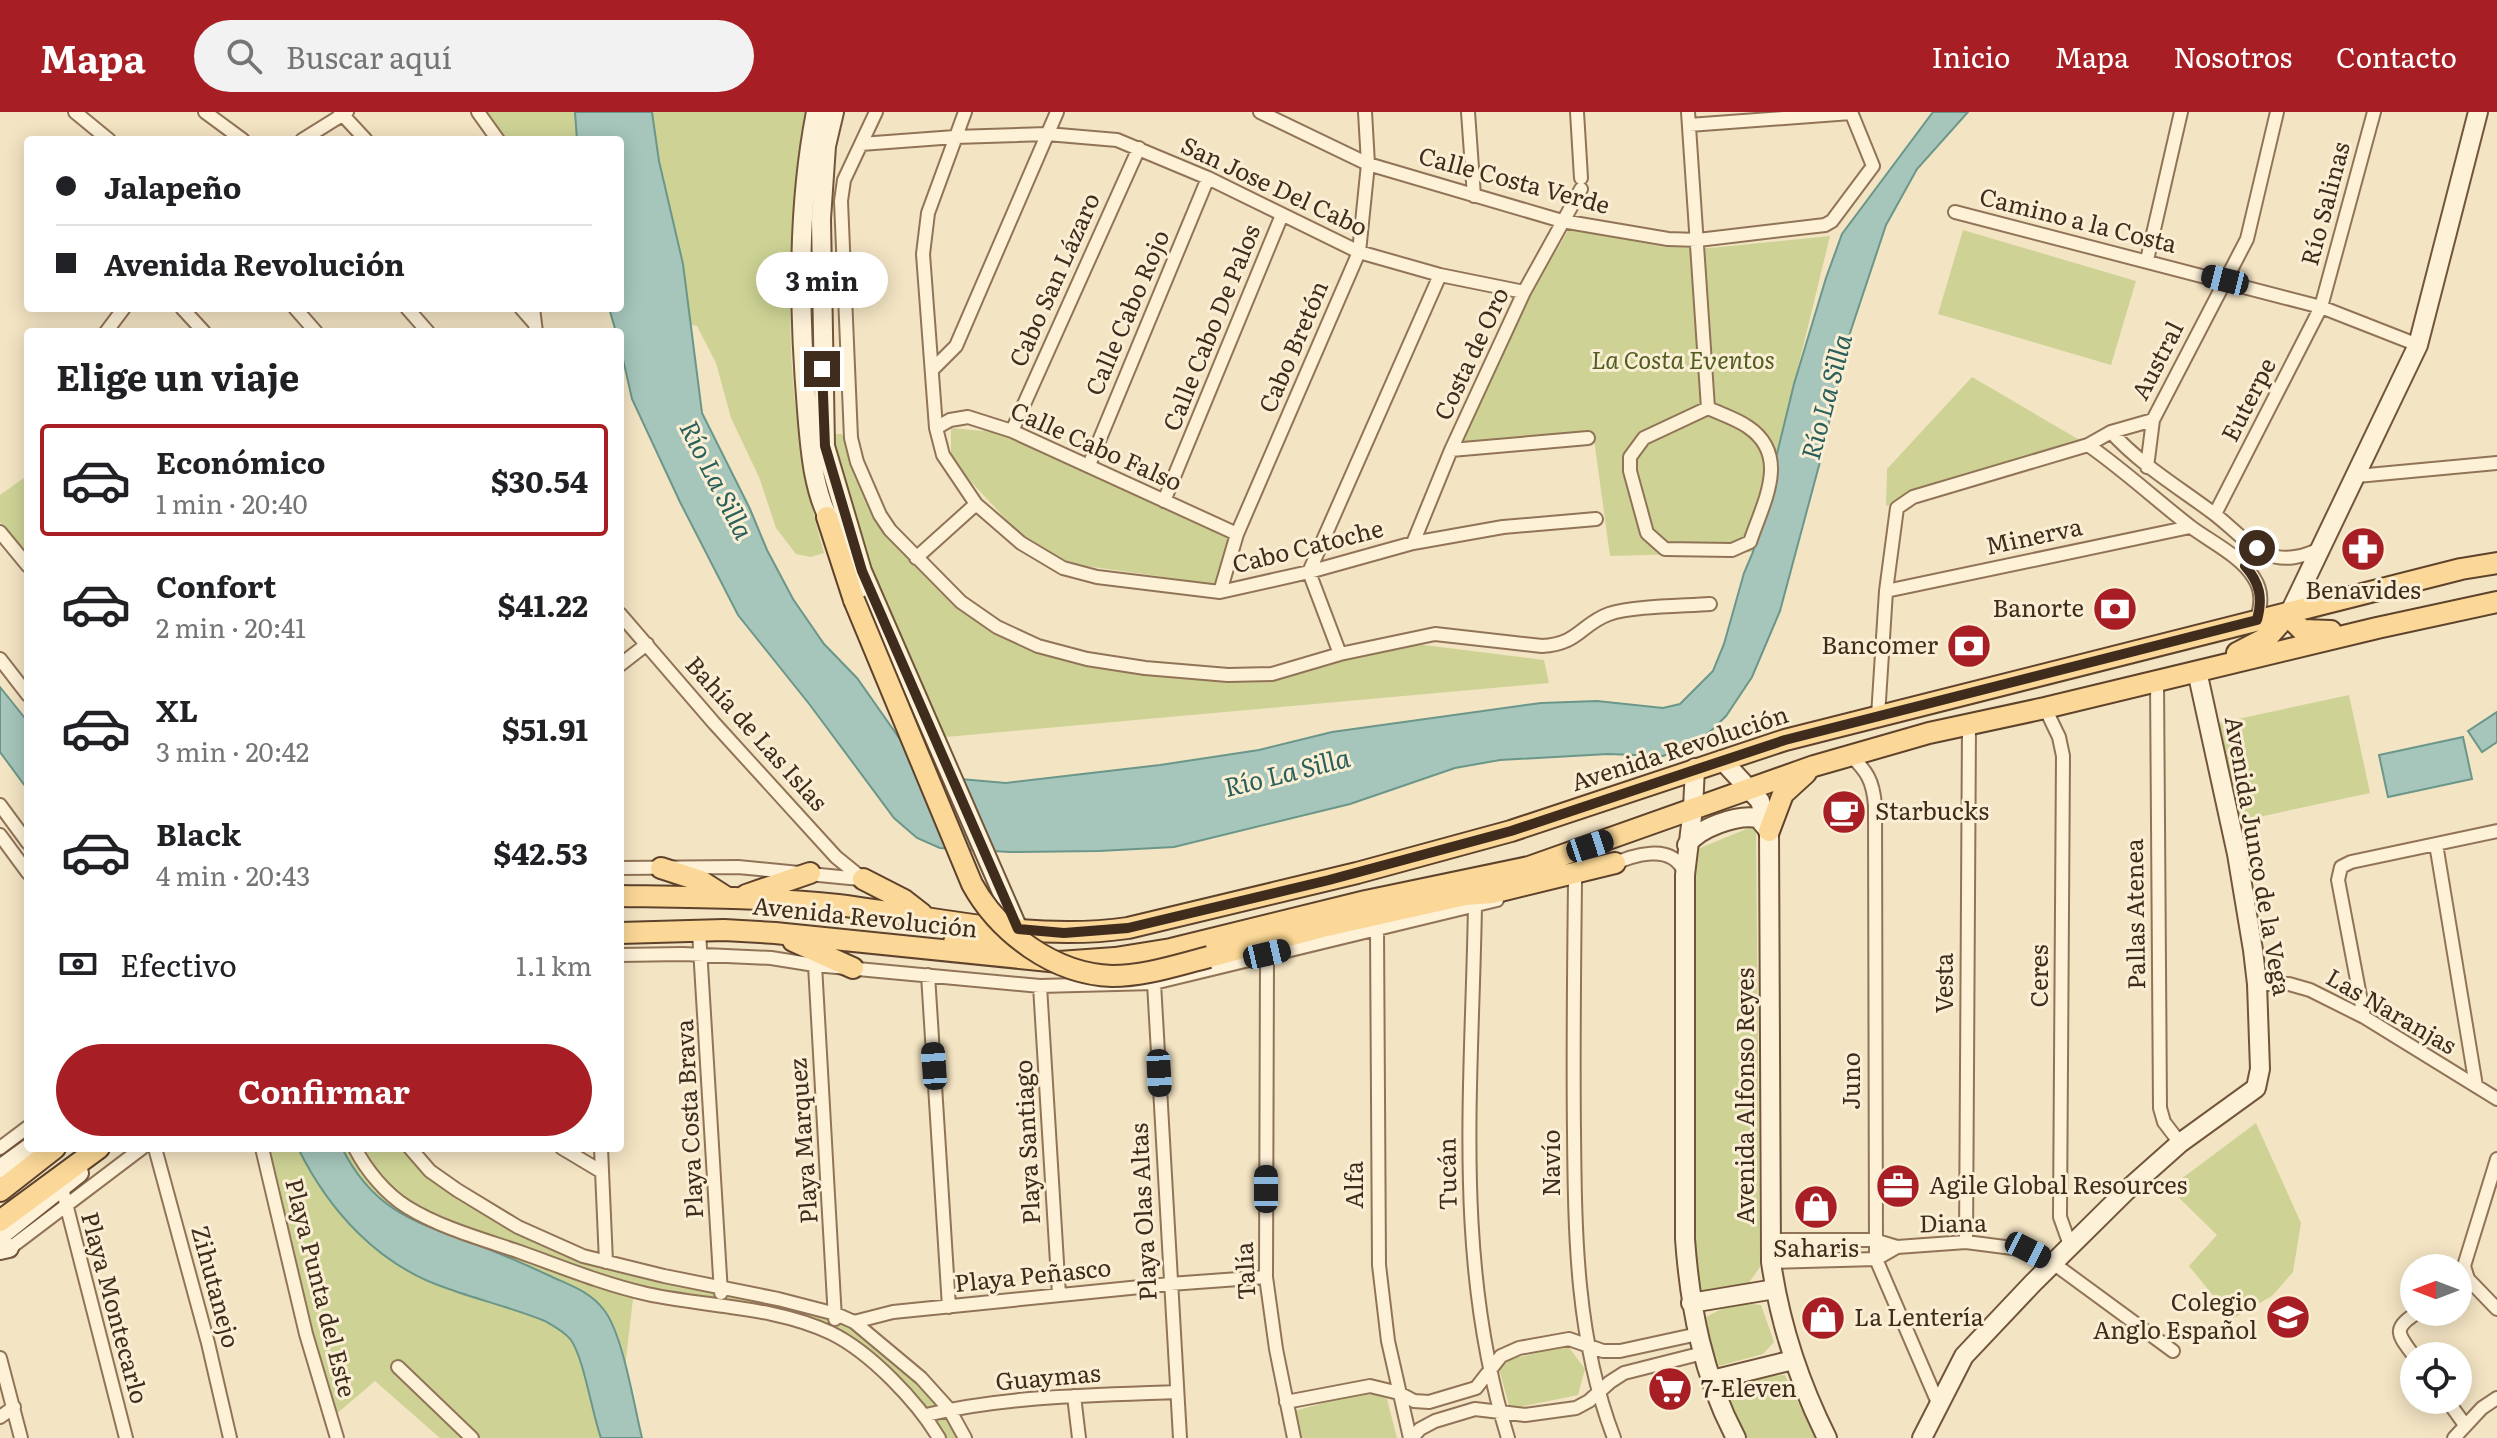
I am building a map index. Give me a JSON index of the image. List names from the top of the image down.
{
  "streets": {
    "main road": ["Avenida Revolución", "Avenida Junco de la Vega", "Avenida Alfonso Reyes"],
    "street": [
      "Calle Costa Verde",
      "San Jose Del Cabo",
      "Río Salinas",
      "Camino a la Costa",
      "Cabo San Lázaro",
      "Calle Cabo Rojo",
      "Calle Cabo De Palos",
      "Cabo Bretón",
      "Costa de Oro",
      "Austral",
      "Euterpe",
      "Calle Cabo Falso",
      "Minerva",
      "Cabo Catoche",
      "Bahía de Las Islas",
      "Pallas Atenea",
      "Ceres",
      "Vesta",
      "Las Naranjas",
      "Juno",
      "Playa Costa Brava",
      "Playa Marquez",
      "Playa Santiago",
      "Navío",
      "Tucán",
      "Alfa",
      "Playa Olas Altas",
      "Diana",
      "Talía",
      "Playa Peñasco",
      "Zihutanejo",
      "Playa Punta del Este",
      "Playa Montecarlo",
      "Guaymas"
    ]
  },
  "crossings": [
    ["Calle Costa Verde", "Cabo Bretón"],
    ["Calle Costa Verde", "Costa de Oro"],
    ["San Jose Del Cabo", "Cabo San Lázaro"],
    ["San Jose Del Cabo", "Calle Cabo Rojo"],
    ["San Jose Del Cabo", "Calle Cabo De Palos"],
    ["San Jose Del Cabo", "Cabo Bretón"],
    ["San Jose Del Cabo", "Costa de Oro"],
    ["San Jose Del Cabo", "Cabo Catoche"],
    ["Río Salinas", "Camino a la Costa"],
    ["Río Salinas", "Euterpe"],
    ["Camino a la Costa", "Austral"],
    ["Camino a la Costa", "Euterpe"],
    ["Cabo San Lázaro", "Calle Cabo Falso"],
    ["Calle Cabo Rojo", "Calle Cabo Falso"],
    ["Calle Cabo De Palos", "Calle Cabo Falso"],
    ["Cabo Bretón", "Calle Cabo Falso"],
    ["Cabo Bretón", "Cabo Catoche"],
    ["Costa de Oro", "Cabo Catoche"],
    ["Austral", "Minerva"],
    ["Calle Cabo Falso", "Cabo Catoche"],
    ["Avenida Revolución", "Avenida Junco de la Vega"],
    ["Avenida Revolución", "Pallas Atenea"],
    ["Avenida Revolución", "Ceres"],
    ["Avenida Revolución", "Vesta"],
    ["Avenida Revolución", "Juno"],
    ["Avenida Revolución", "Avenida Alfonso Reyes"],
    ["Avenida Revolución", "Playa Costa Brava"],
    ["Avenida Junco de la Vega", "Pallas Atenea"],
    ["Avenida Junco de la Vega", "Ceres"],
    ["Avenida Junco de la Vega", "Las Naranjas"],
    ["Avenida Junco de la Vega", "Juno"],
    ["Avenida Junco de la Vega", "Diana"],
    ["Vesta", "Diana"],
    ["Juno", "Diana"],
    ["Avenida Alfonso Reyes", "Diana"],
    ["Playa Santiago", "Playa Peñasco"],
    ["Navío", "Tucán"],
    ["Playa Olas Altas", "Playa Peñasco"],
    ["Playa Olas Altas", "Guaymas"],
    ["Talía", "Playa Peñasco"]
  ],
  "water": ["Río La Silla"],
  "parks": ["La Costa Eventos"],
  "places": {
    "pharmacy": ["Benavides"],
    "bank": ["Banorte", "Bancomer"],
    "cafe": ["Starbucks"],
    "office": ["Agile Global Resources"],
    "shop": ["Saharis", "La Lentería"],
    "school or university": ["Colegio Anglo Español"],
    "supermarket": ["7-Eleven"]
  },
  "north": "left",
  "page": {
    "header": "Mapa",
    "search": "Buscar aquí",
    "nav": [
      "Inicio",
      "Mapa",
      "Nosotros",
      "Contacto"
    ],
    "banner": ["Jalapeño", "Avenida Revolución"],
    "bubble": "3 min",
    "heading": "Elige un viaje",
    "list": [
      {
        "name": "Económico",
        "note": "1 min · 20:40",
        "value": "$30.54"
      },
      {
        "name": "Confort",
        "note": "2 min · 20:41",
        "value": "$41.22"
      },
      {
        "name": "XL",
        "note": "3 min · 20:42",
        "value": "$51.91"
      },
      {
        "name": "Black",
        "note": "4 min · 20:43",
        "value": "$42.53"
      }
    ],
    "pay": ["Efectivo", "1.1 km"],
    "buttons": "Confirmar"
  }
}
